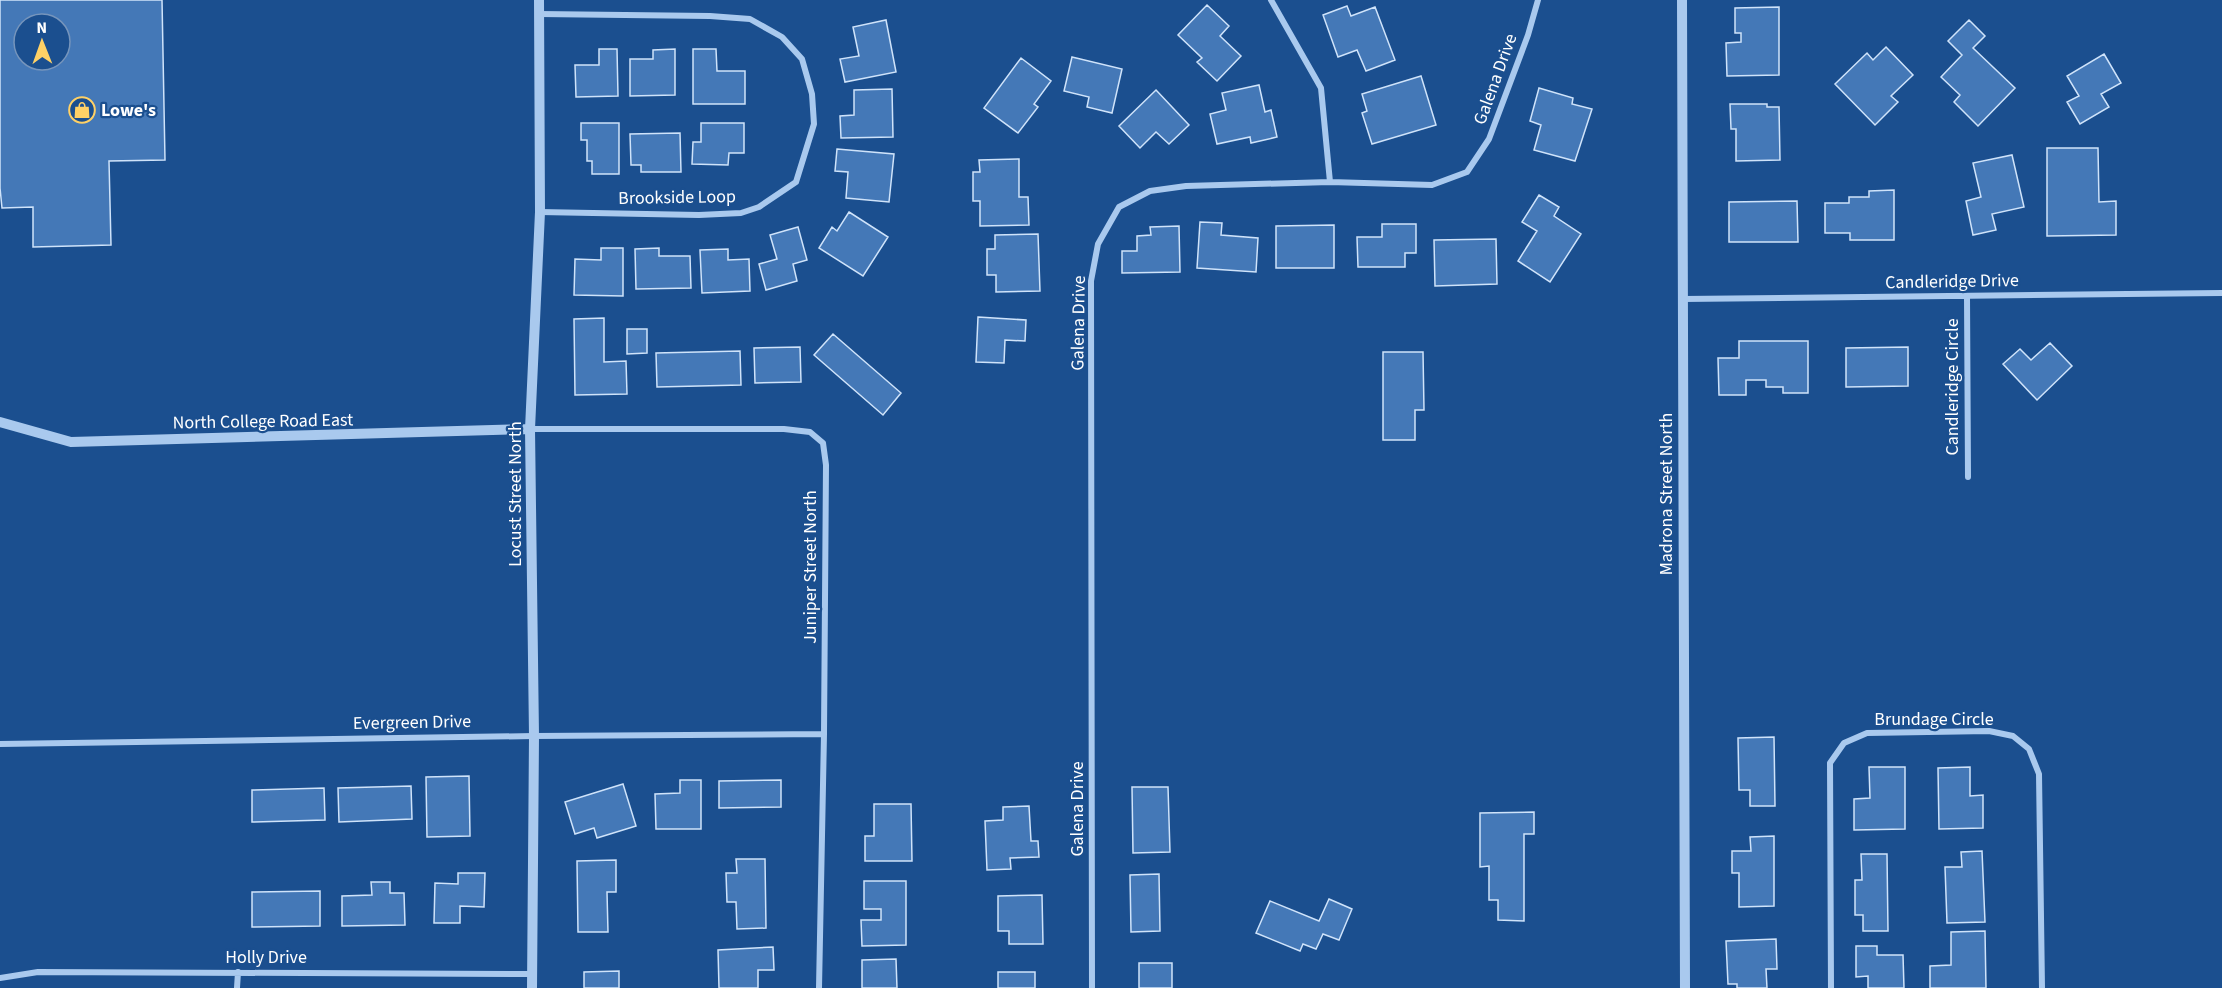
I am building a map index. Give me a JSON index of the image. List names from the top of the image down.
{
  "streets": {
    "street": [
      "Galena Drive",
      "Brookside Loop",
      "Candleridge Drive",
      "Candleridge Circle",
      "North College Road East",
      "Locust Street North",
      "Madrona Street North",
      "Juniper Street North",
      "Brundage Circle",
      "Evergreen Drive",
      "Holly Drive"
    ]
  },
  "crossings": [
    ["Brookside Loop", "Locust Street North"],
    ["Candleridge Drive", "Candleridge Circle"],
    ["Candleridge Drive", "Madrona Street North"],
    ["North College Road East", "Locust Street North"],
    ["North College Road East", "Juniper Street North"],
    ["Locust Street North", "Juniper Street North"],
    ["Locust Street North", "Evergreen Drive"],
    ["Locust Street North", "Holly Drive"],
    ["Juniper Street North", "Evergreen Drive"]
  ],
  "places": {
    "shop": ["Lowe's"]
  },
  "north": "top"
}
